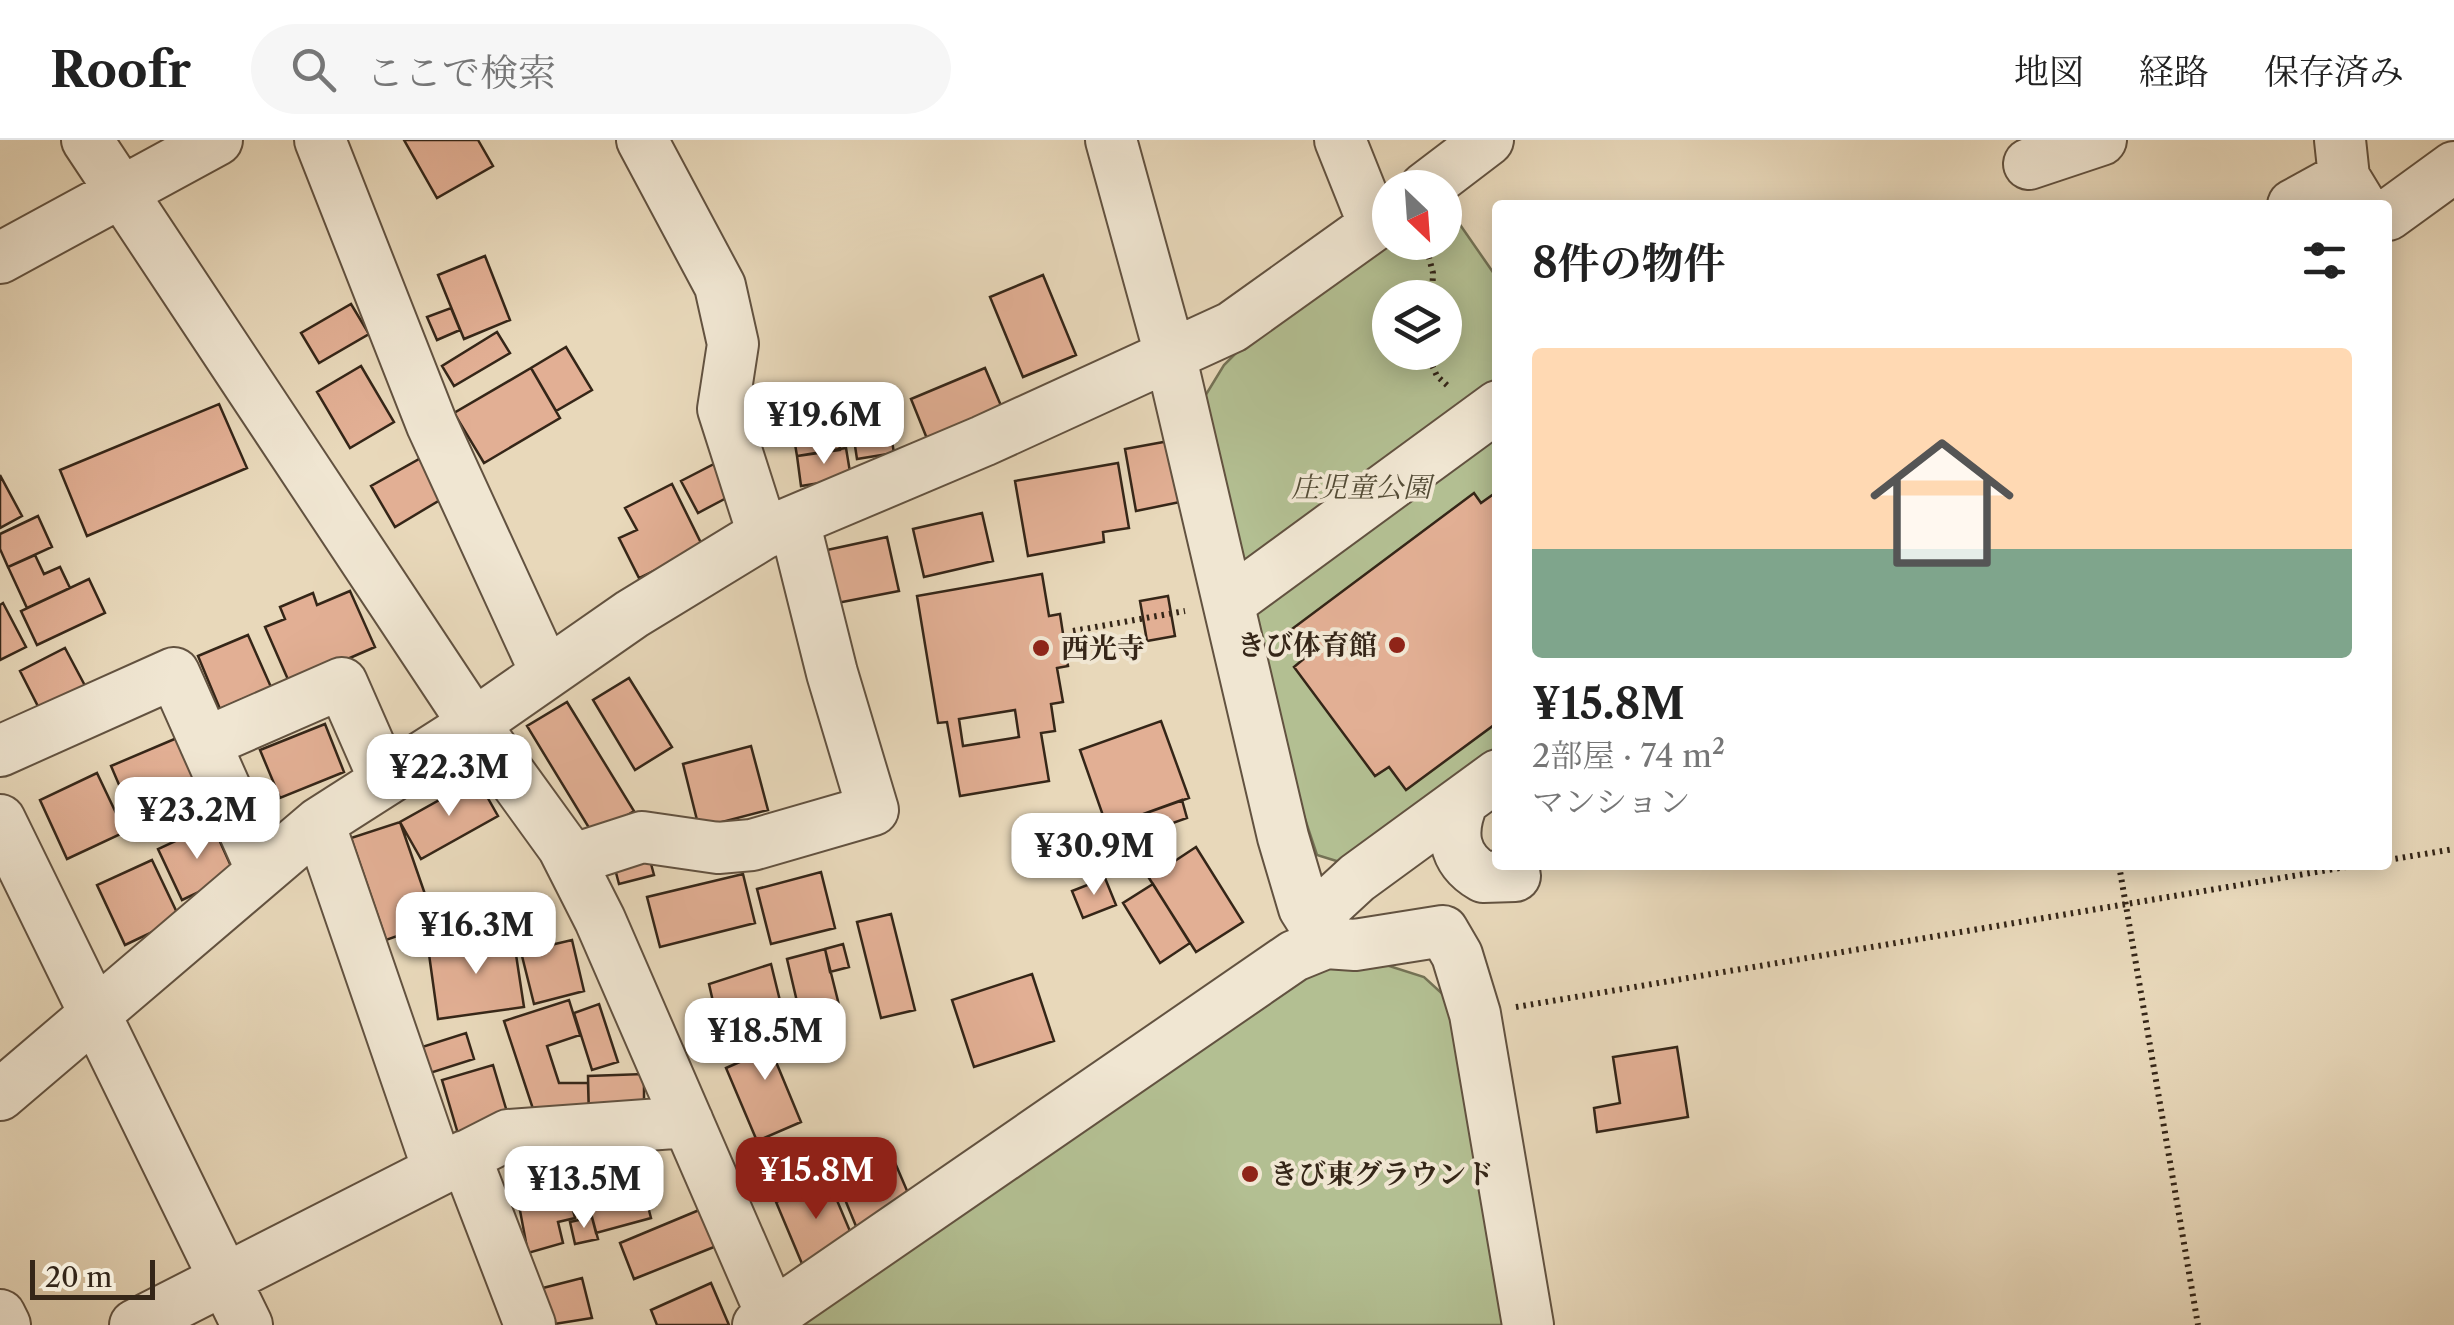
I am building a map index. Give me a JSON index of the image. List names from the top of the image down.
{
  "parks": ["庄児童公園"],
  "places": ["きび体育館", "西光寺", "きび東グラウンド"],
  "scale_bar": "20 m",
  "north": "bottom right",
  "page": {
    "header": "Roofr",
    "search": "ここで検索",
    "nav": ["地図", "経路", "保存済み"],
    "heading": "8件の物件",
    "list": [
      {
        "name": "¥15.8M",
        "note": "2部屋 · 74 m² · マンション"
      }
    ],
    "price": [
      "¥19.6M",
      "¥22.3M",
      "¥23.2M",
      "¥30.9M",
      "¥16.3M",
      "¥18.5M",
      "¥15.8M",
      "¥13.5M"
    ],
    "scale": "20 m"
  }
}
